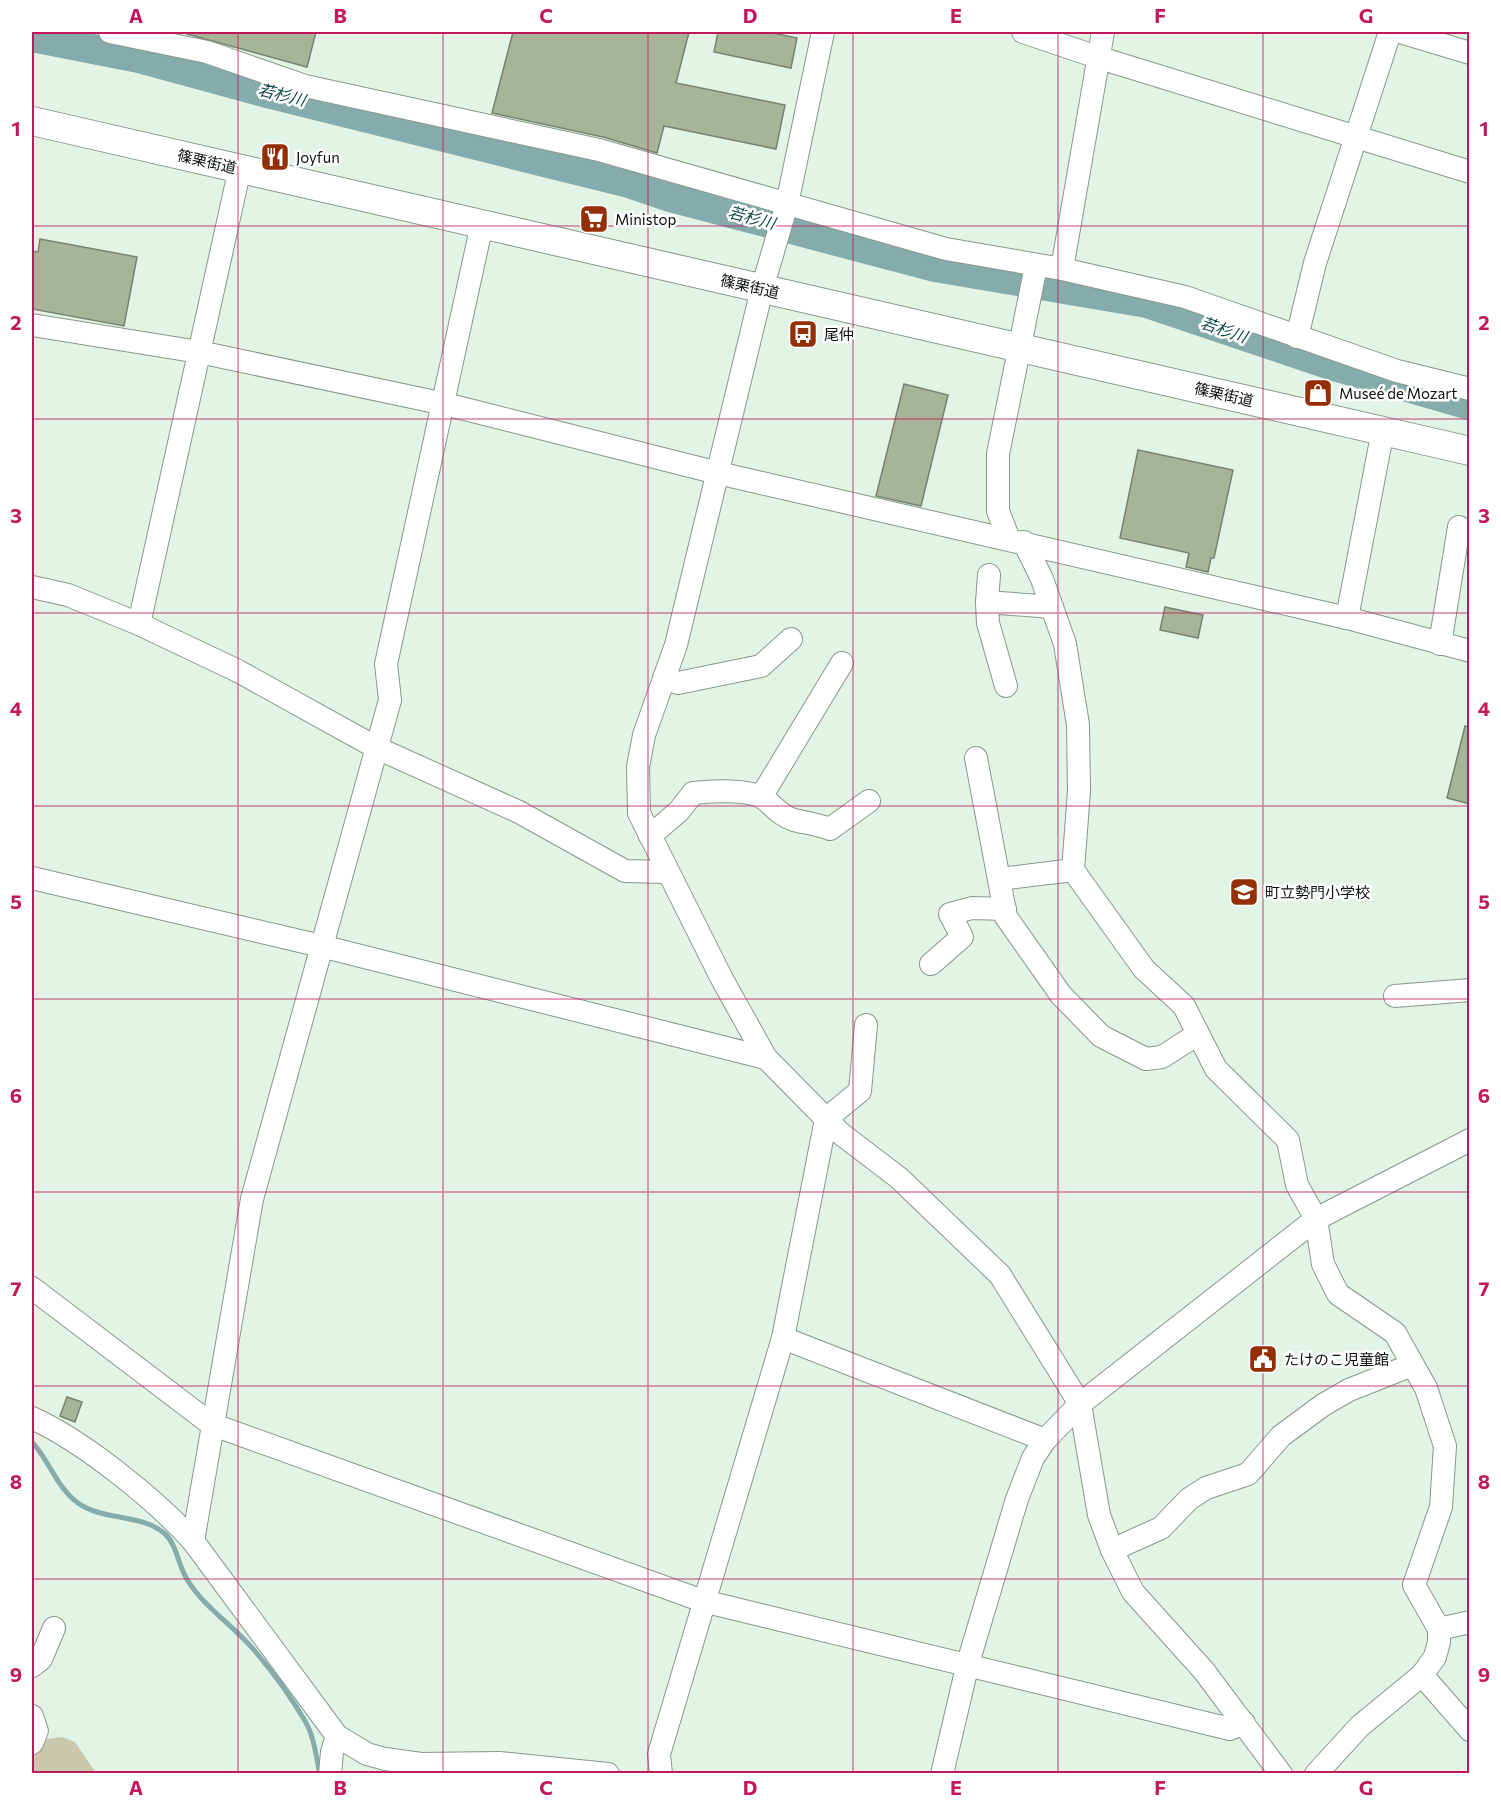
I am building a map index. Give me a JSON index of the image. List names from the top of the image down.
{
  "streets": {
    "main road": ["篠栗街道"]
  },
  "water": ["若杉川"],
  "places": {
    "restaurant": ["Joyfun"],
    "supermarket": ["Ministop"],
    "bus stop": ["尾仲"],
    "shop": ["Museé de Mozart"],
    "school or university": ["町立勢門小学校"],
    "public building": ["たけのこ児童館"]
  },
  "grid": {
    "columns": [
      "A",
      "B",
      "C",
      "D",
      "E",
      "F",
      "G"
    ],
    "rows": [
      "1",
      "2",
      "3",
      "4",
      "5",
      "6",
      "7",
      "8",
      "9"
    ]
  }
}
